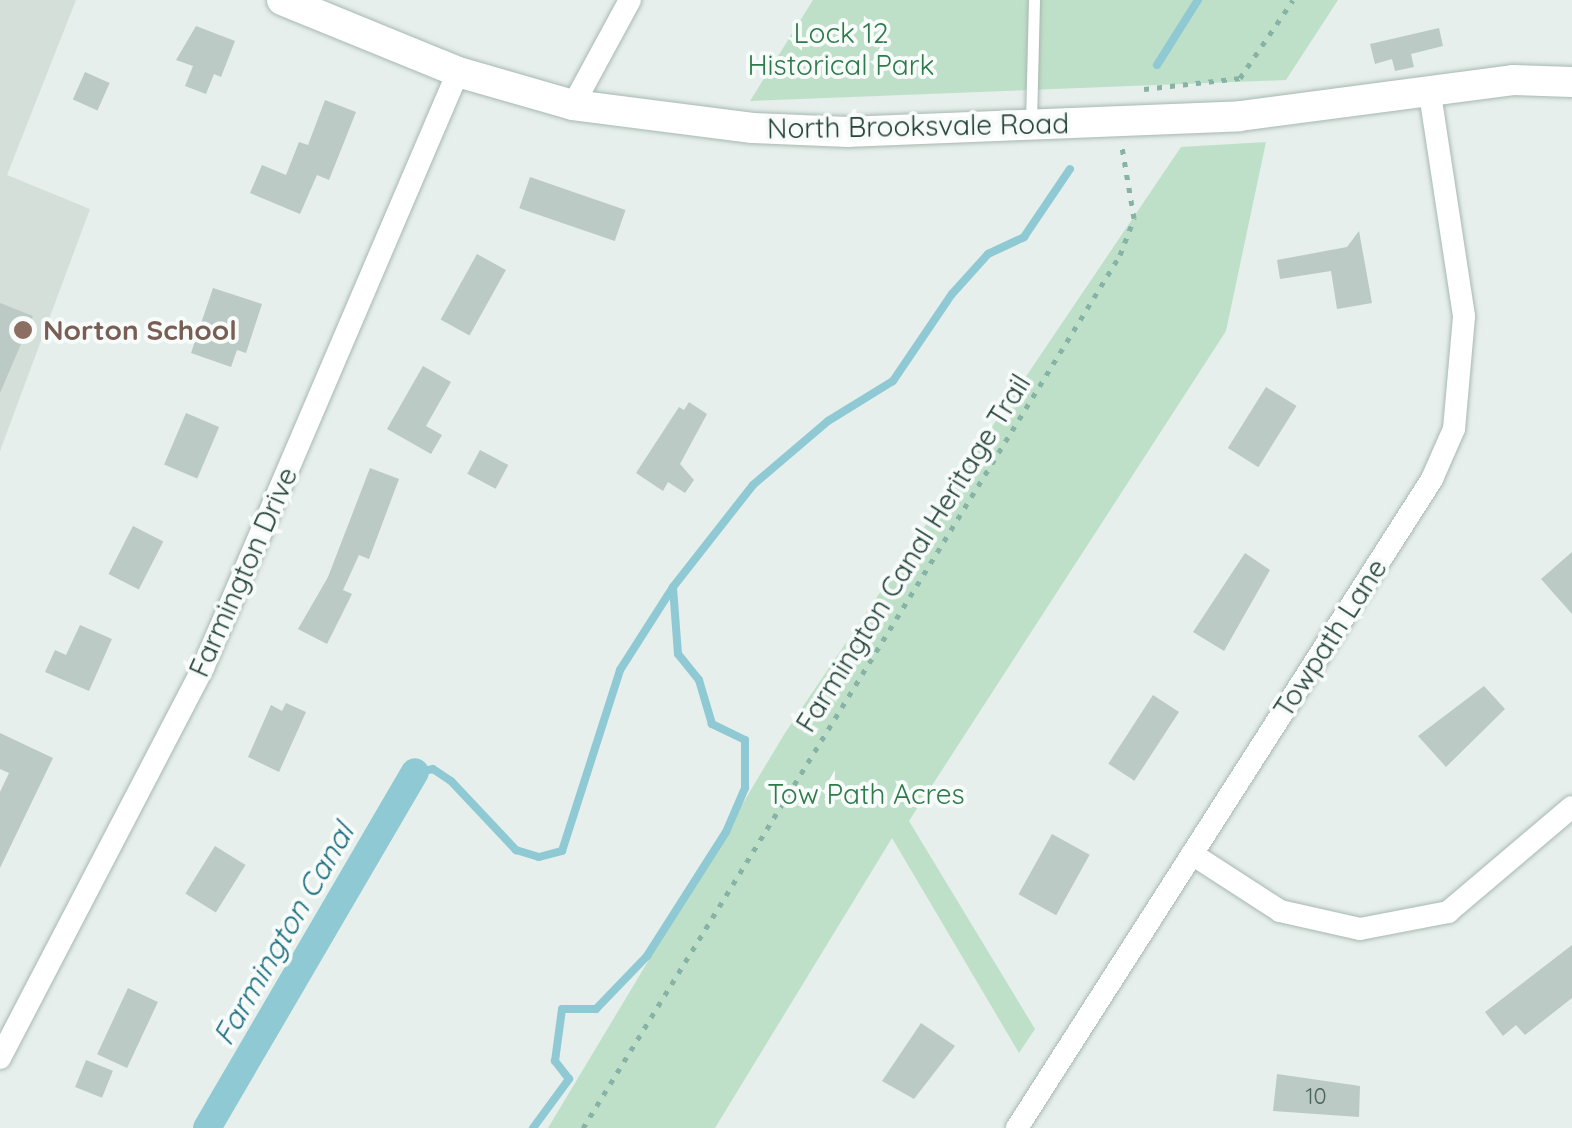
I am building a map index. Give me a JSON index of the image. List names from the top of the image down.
{
  "streets": {
    "main road": ["North Brooksvale Road"],
    "street": ["Farmington Drive", "Towpath Lane"],
    "path": ["Farmington Canal Heritage Trail"]
  },
  "crossings": [
    ["North Brooksvale Road", "Farmington Drive"],
    ["North Brooksvale Road", "Towpath Lane"]
  ],
  "water": ["Farmington Canal"],
  "parks": ["Lock 12 Historical Park", "Tow Path Acres"],
  "places": ["Norton School"],
  "house_numbers": ["10"]
}
